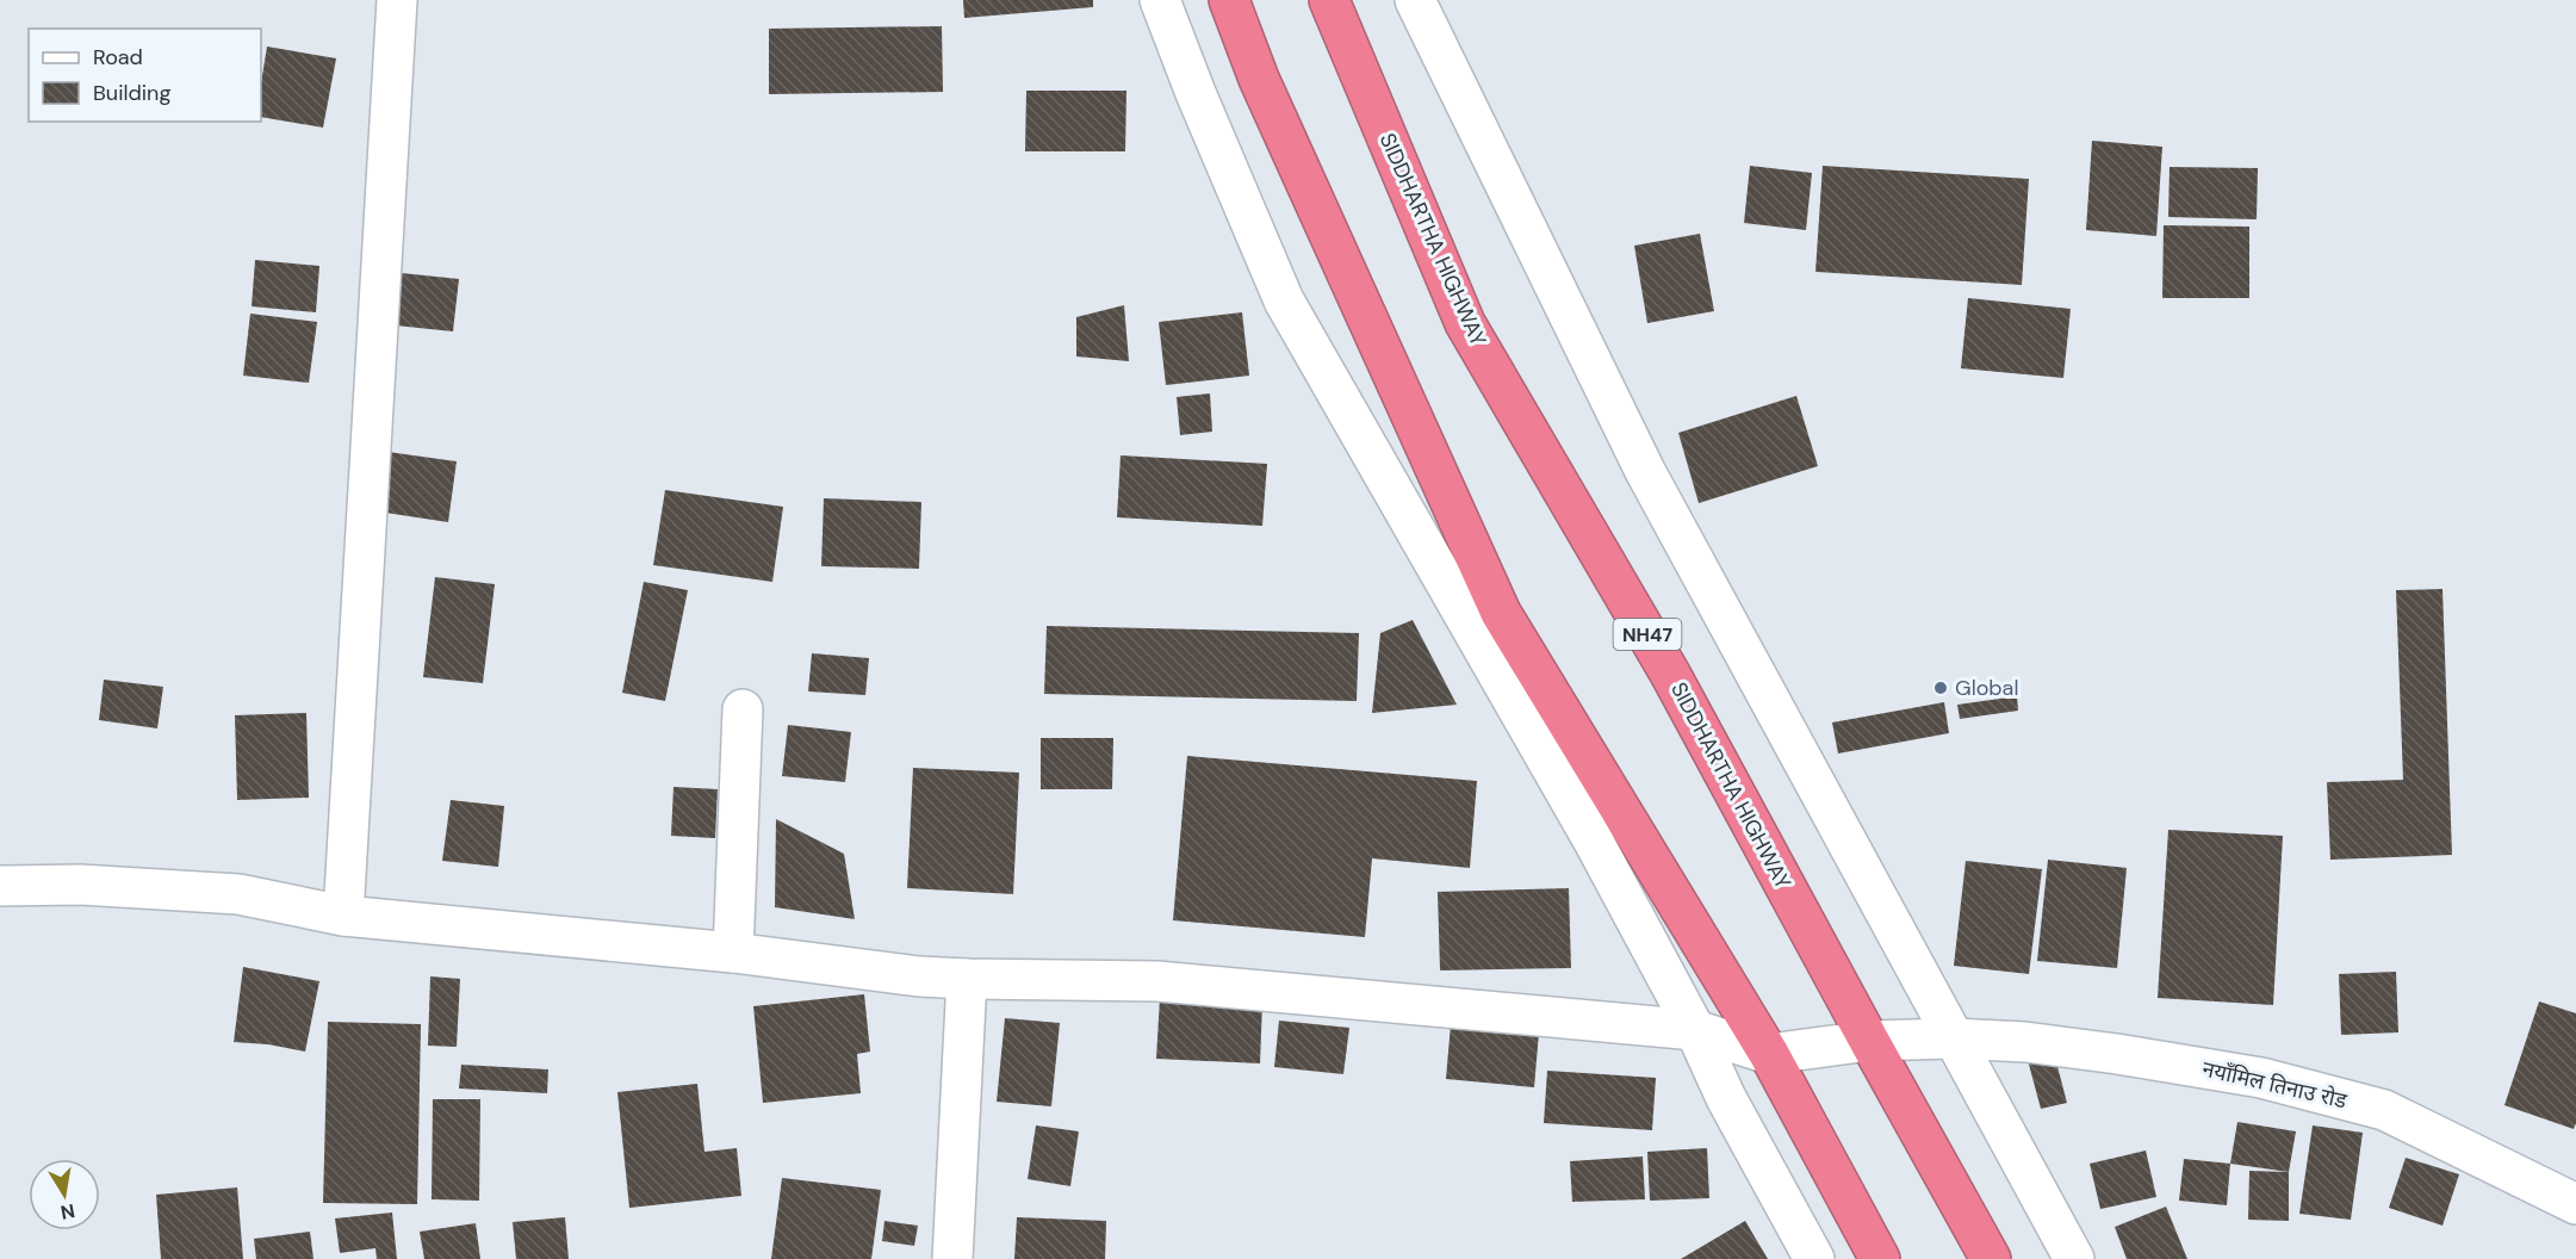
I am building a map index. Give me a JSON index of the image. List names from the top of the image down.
{
  "streets": {
    "highway": ["SIDDHARTHA HIGHWAY", "NH47"],
    "street": ["नयाँमिल तिनाउ रोड"]
  },
  "crossings": [
    ["SIDDHARTHA HIGHWAY", "नयाँमिल तिनाउ रोड"]
  ],
  "places": ["Global"],
  "legend": ["Road", "Building"],
  "north": "bottom"
}
